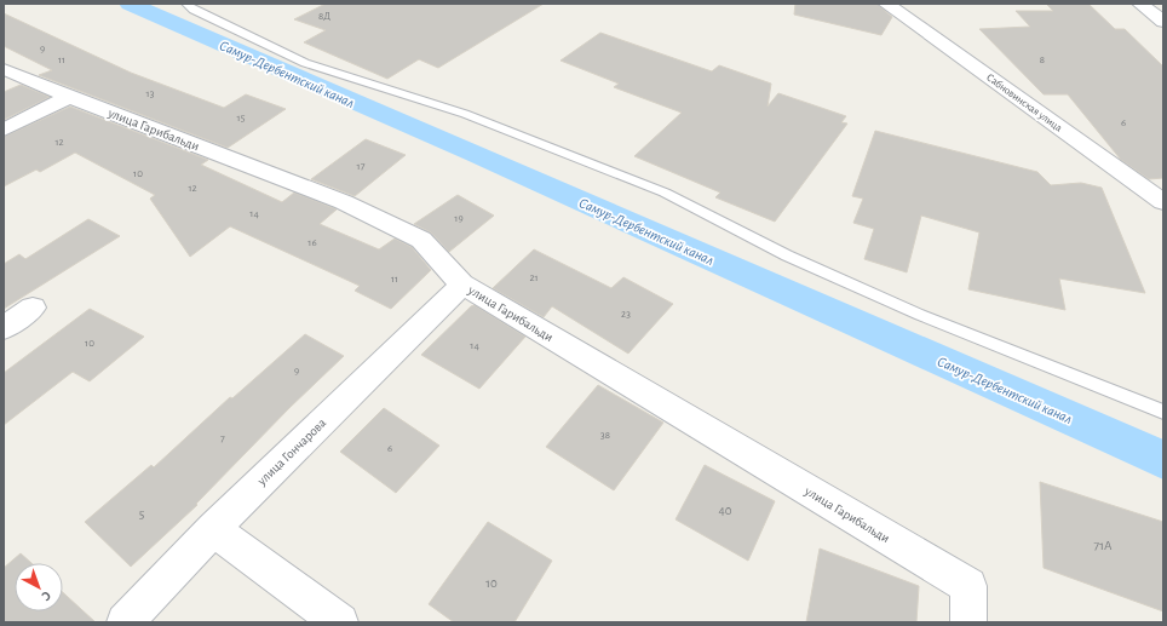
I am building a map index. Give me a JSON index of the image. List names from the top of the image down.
{
  "streets": {
    "street": ["Сабновинская улица", "улица Гарибальди", "улица Гончарова"]
  },
  "crossings": [
    ["улица Гарибальди", "улица Гончарова"]
  ],
  "water": ["Самур-Дербентский канал"],
  "house_numbers": [
    "8Д",
    "9",
    "11",
    "8",
    "13",
    "15",
    "6",
    "12",
    "17",
    "10",
    "12",
    "14",
    "19",
    "16",
    "21",
    "11",
    "23",
    "10",
    "14",
    "9",
    "38",
    "7",
    "6",
    "40",
    "5",
    "71А",
    "10"
  ],
  "north": "bottom right"
}
